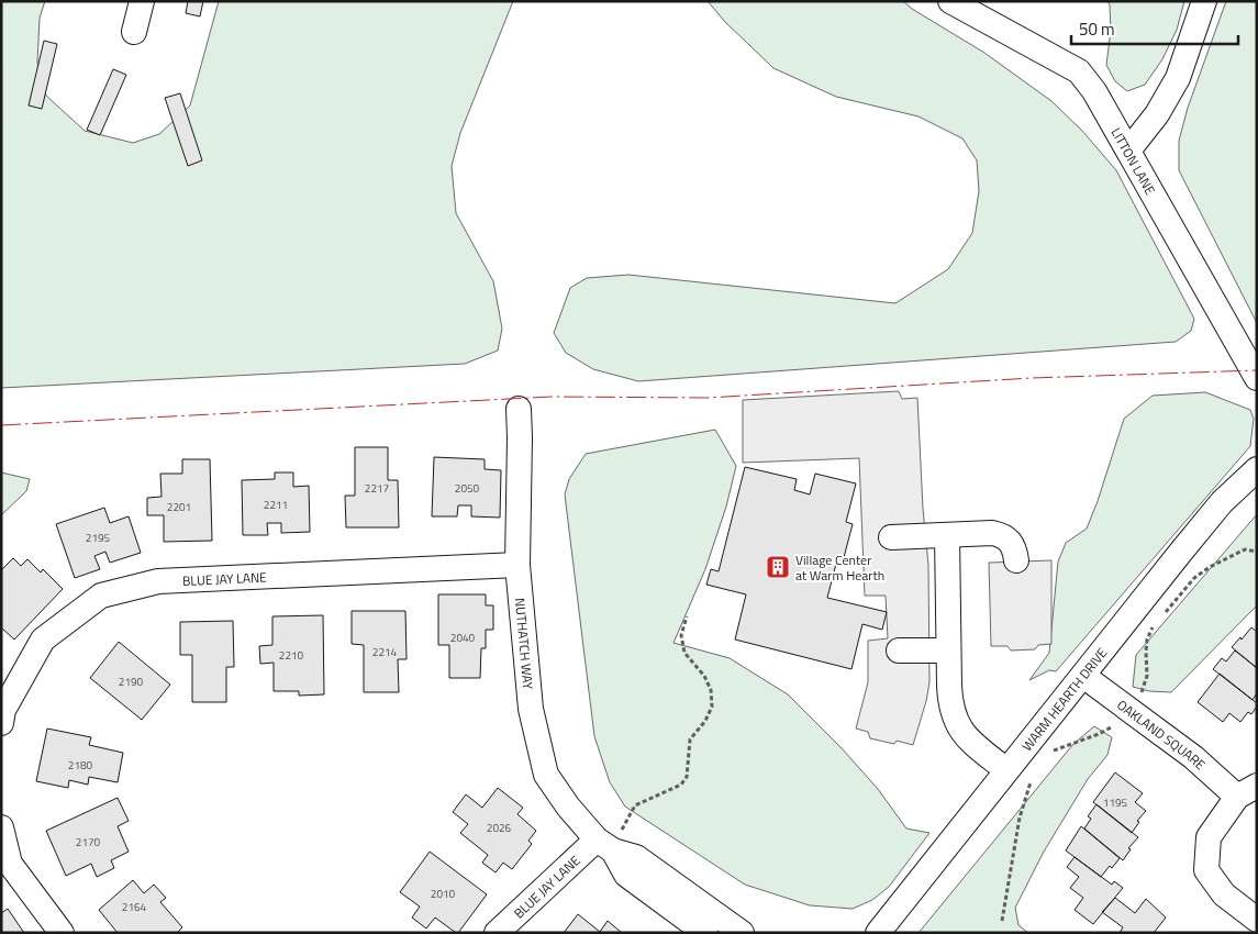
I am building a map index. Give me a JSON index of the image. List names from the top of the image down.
{
  "streets": {
    "street": [
      "LITTON LANE",
      "BLUE JAY LANE",
      "NUTHATCH WAY",
      "WARM HEARTH DRIVE",
      "OAKLAND SQUARE"
    ]
  },
  "crossings": [
    ["BLUE JAY LANE", "NUTHATCH WAY"],
    ["WARM HEARTH DRIVE", "OAKLAND SQUARE"]
  ],
  "places": {
    "building": ["Village Center at Warm Hearth"]
  },
  "house_numbers": [
    "2217",
    "2050",
    "2211",
    "2201",
    "2195",
    "2040",
    "2214",
    "2210",
    "2190",
    "2180",
    "1195",
    "2026",
    "2170",
    "2010",
    "2164"
  ],
  "scale_bar": "50 m"
}
